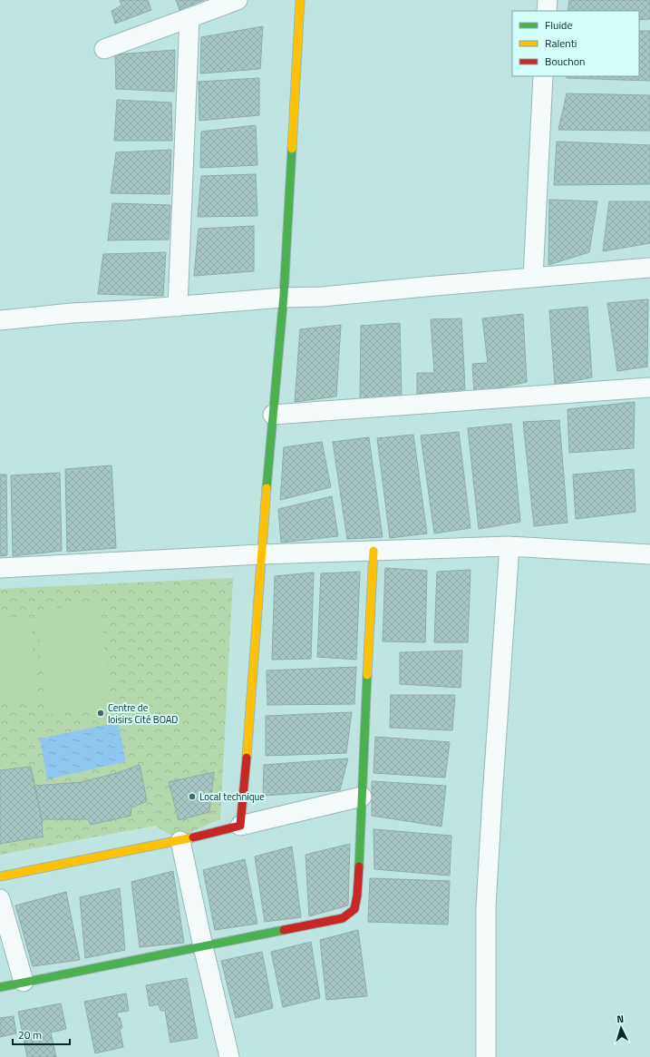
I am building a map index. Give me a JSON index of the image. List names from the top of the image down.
{
  "places": ["Centre de loisirs Cité BOAD", "Local technique"],
  "legend": ["Fluide", "Ralenti", "Bouchon"],
  "scale_bar": "20 m",
  "north": "top"
}
